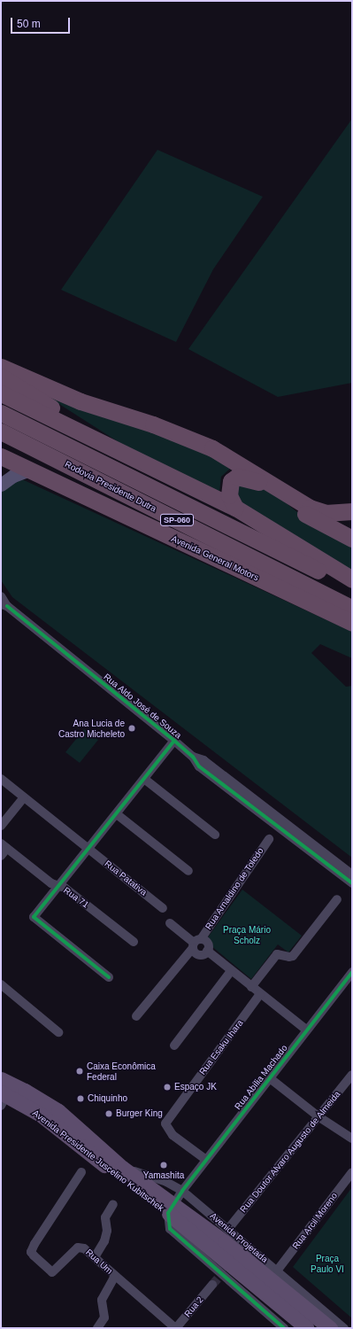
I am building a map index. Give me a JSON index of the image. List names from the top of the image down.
{
  "streets": {
    "highway": ["Rodovia Presidente Dutra", "SP-060", "Avenida General Motors"],
    "main road": ["Avenida Presidente Juscelino Kubitschek"],
    "street": [
      "Rua Aldo José de Souza",
      "Rua Patativa",
      "Rua Arnaldino de Toledo",
      "Rua 71",
      "Rua Esaku Ihara",
      "Rua Abília Machado",
      "Rua Doutor Alvaro Augusto de Almeida",
      "Rua Arcil Moreno",
      "Avenida Projetada",
      "Rua Um",
      "Rua 2"
    ]
  },
  "crossings": [
    ["Rua Esaku Ihara", "Rua Abília Machado"],
    ["Rua Abília Machado", "Avenida Presidente Juscelino Kubitschek"],
    ["Rua Abília Machado", "Avenida Projetada"],
    ["Rua Doutor Alvaro Augusto de Almeida", "Avenida Projetada"],
    ["Avenida Presidente Juscelino Kubitschek", "Avenida Projetada"],
    ["Rua Arcil Moreno", "Avenida Projetada"],
    ["Rua Um", "Rua 2"]
  ],
  "parks": ["Praça Mário Scholz", "Praça Paulo VI"],
  "places": [
    "Ana Lucia de Castro Micheleto",
    "Caixa Econômica Federal",
    "Espaço JK",
    "Chiquinho",
    "Burger King",
    "Yamashita"
  ],
  "scale_bar": "50 m"
}
